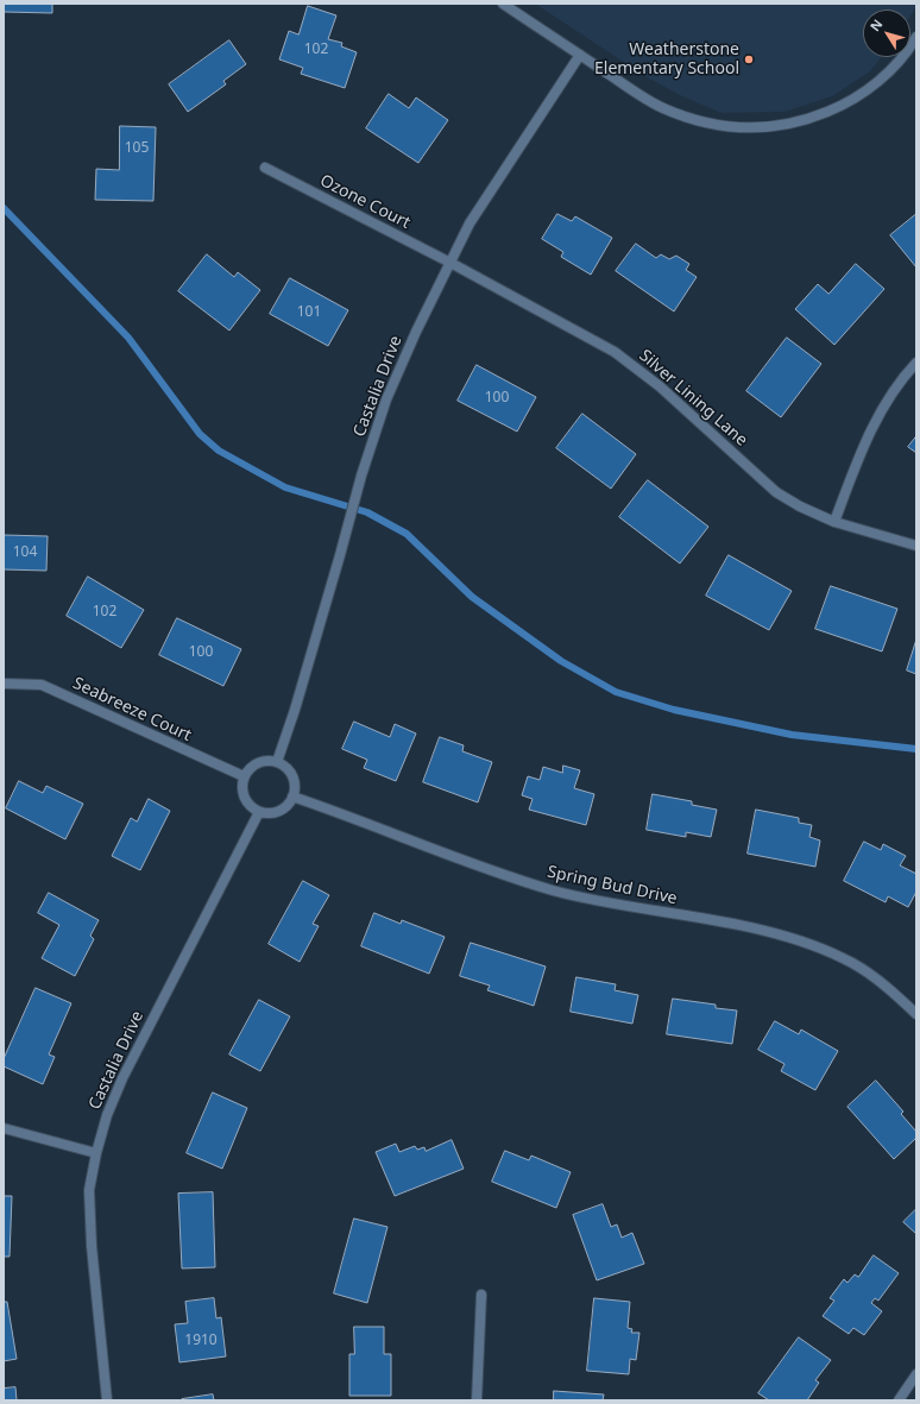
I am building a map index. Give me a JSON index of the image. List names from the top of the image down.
{
  "streets": {
    "street": [
      "Ozone Court",
      "Castalia Drive",
      "Silver Lining Lane",
      "Seabreeze Court",
      "Spring Bud Drive"
    ]
  },
  "crossings": [
    ["Ozone Court", "Castalia Drive"],
    ["Ozone Court", "Silver Lining Lane"],
    ["Castalia Drive", "Silver Lining Lane"],
    ["Castalia Drive", "Seabreeze Court"],
    ["Castalia Drive", "Spring Bud Drive"],
    ["Seabreeze Court", "Spring Bud Drive"]
  ],
  "places": ["Weatherstone Elementary School"],
  "house_numbers": [
    "102",
    "105",
    "101",
    "100",
    "104",
    "102",
    "100",
    "1910"
  ],
  "north": "top left"
}
